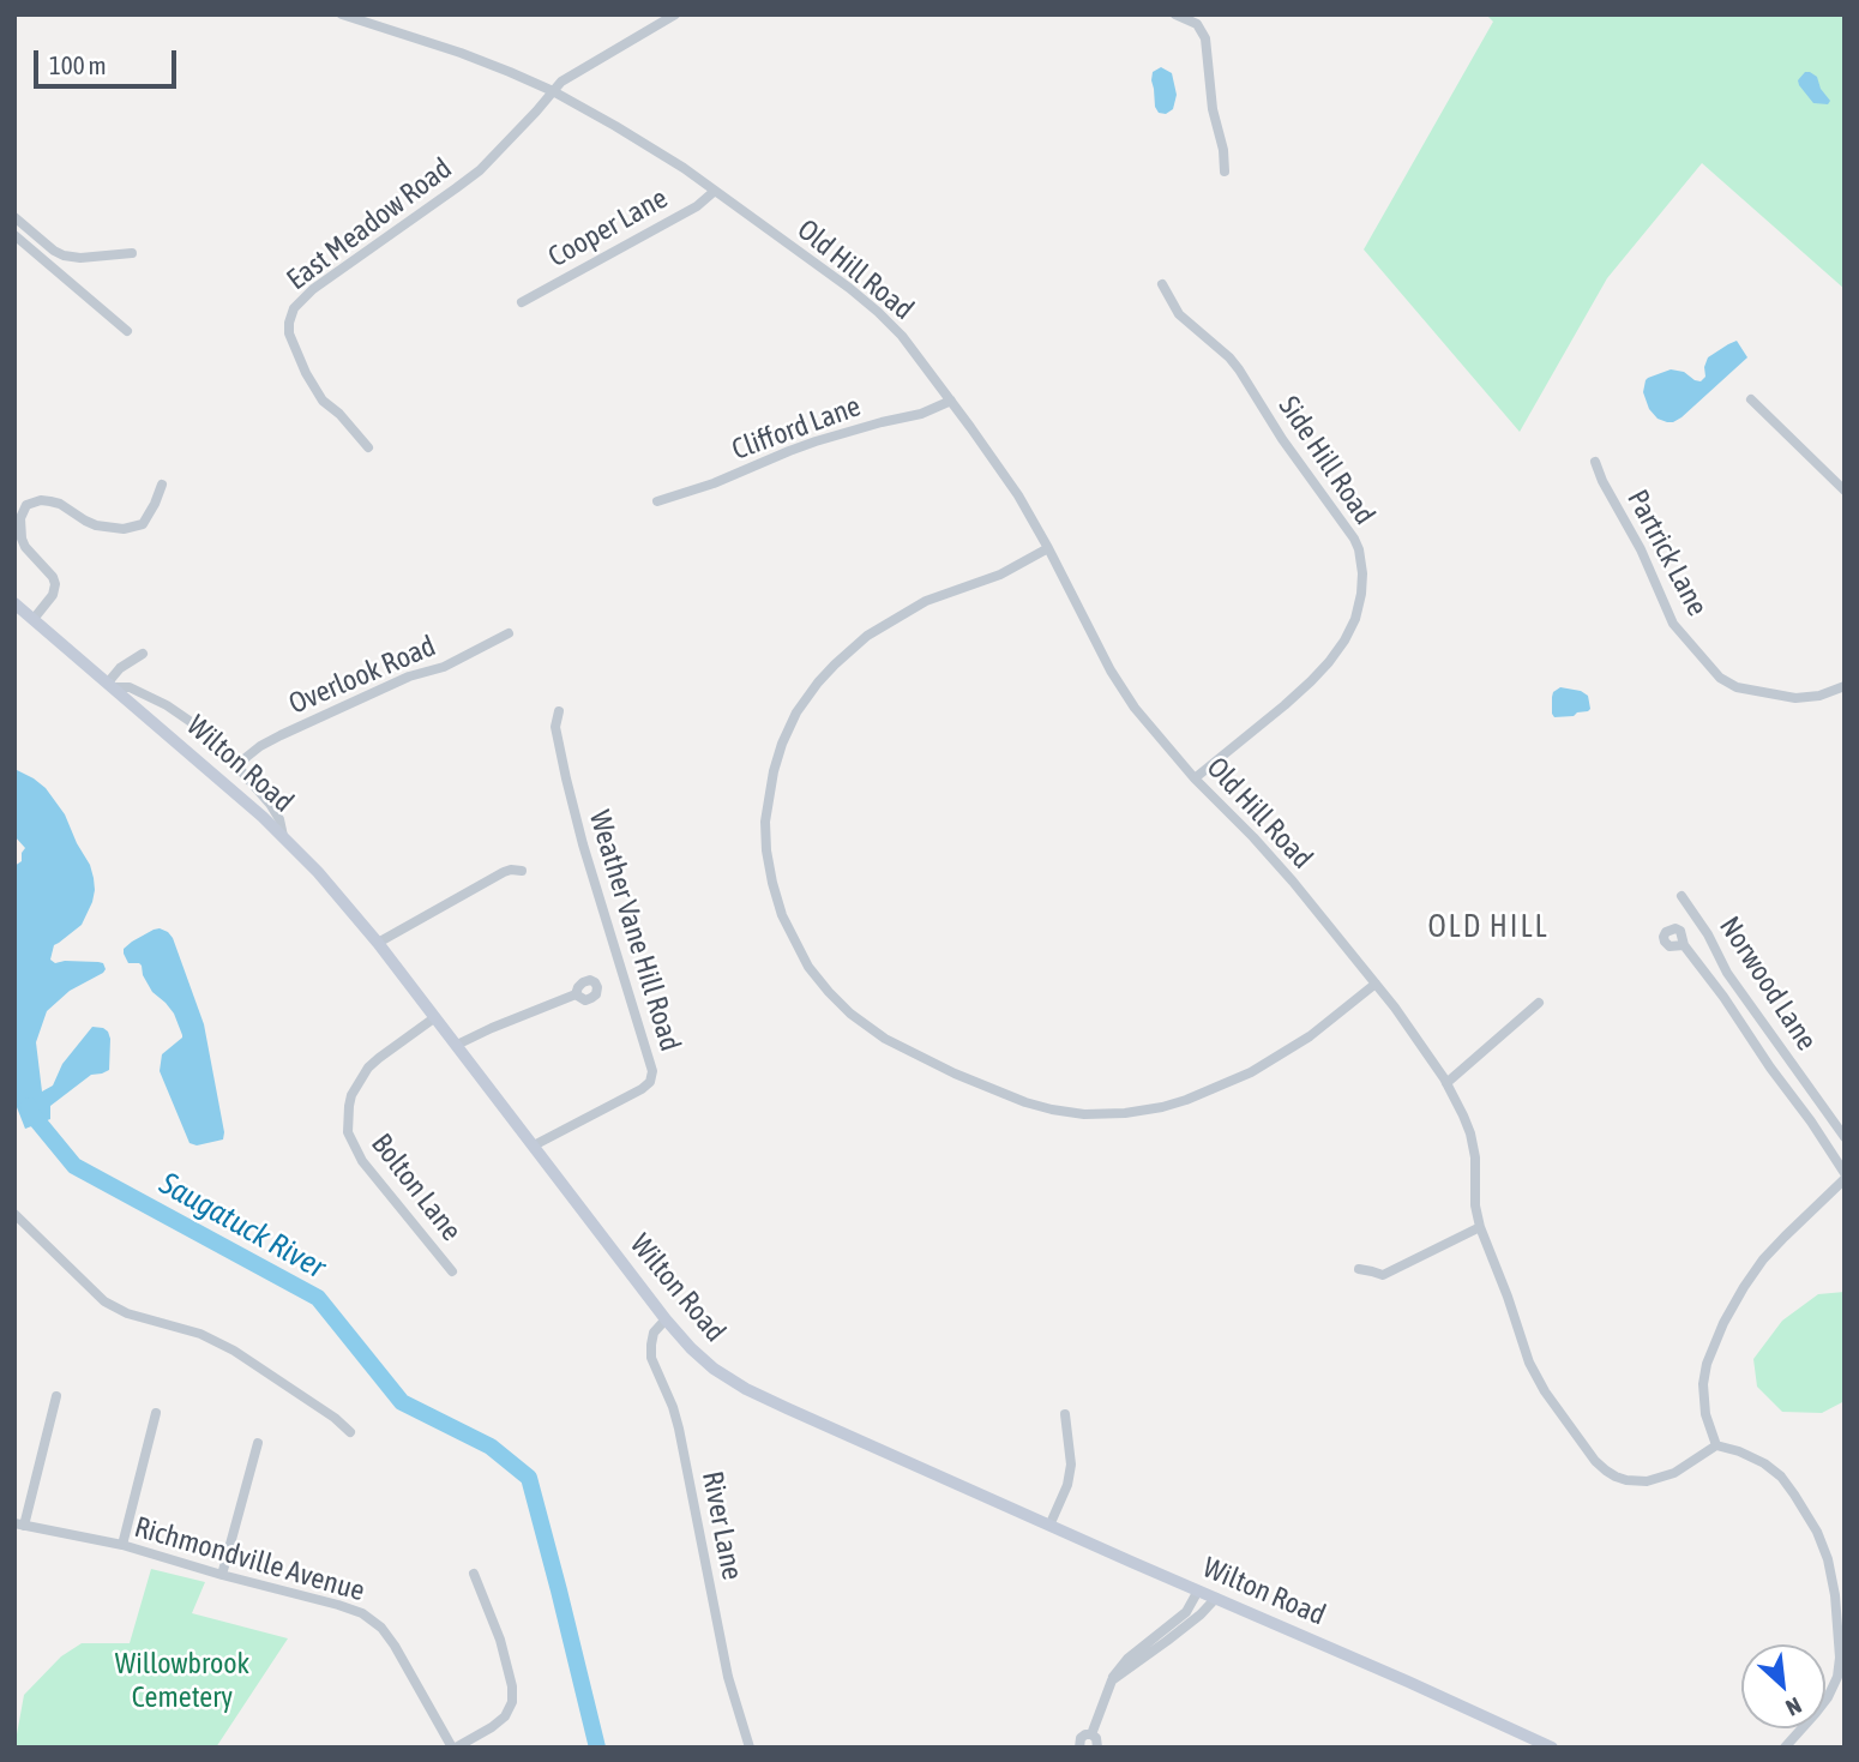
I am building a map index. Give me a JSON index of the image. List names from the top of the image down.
{
  "streets": {
    "main road": ["Wilton Road"],
    "street": [
      "East Meadow Road",
      "Cooper Lane",
      "Old Hill Road",
      "Clifford Lane",
      "Side Hill Road",
      "Partrick Lane",
      "Overlook Road",
      "Weather Vane Hill Road",
      "Norwood Lane",
      "Bolton Lane",
      "River Lane",
      "Richmondville Avenue"
    ]
  },
  "crossings": [
    ["East Meadow Road", "Old Hill Road"],
    ["Cooper Lane", "Old Hill Road"],
    ["Old Hill Road", "Clifford Lane"],
    ["Old Hill Road", "Side Hill Road"],
    ["Wilton Road", "Weather Vane Hill Road"],
    ["Wilton Road", "Bolton Lane"],
    ["Wilton Road", "River Lane"]
  ],
  "districts": ["OLD HILL"],
  "water": ["Saugatuck River"],
  "parks": ["Willowbrook Cemetery"],
  "scale_bar": "100 m",
  "north": "bottom right"
}
